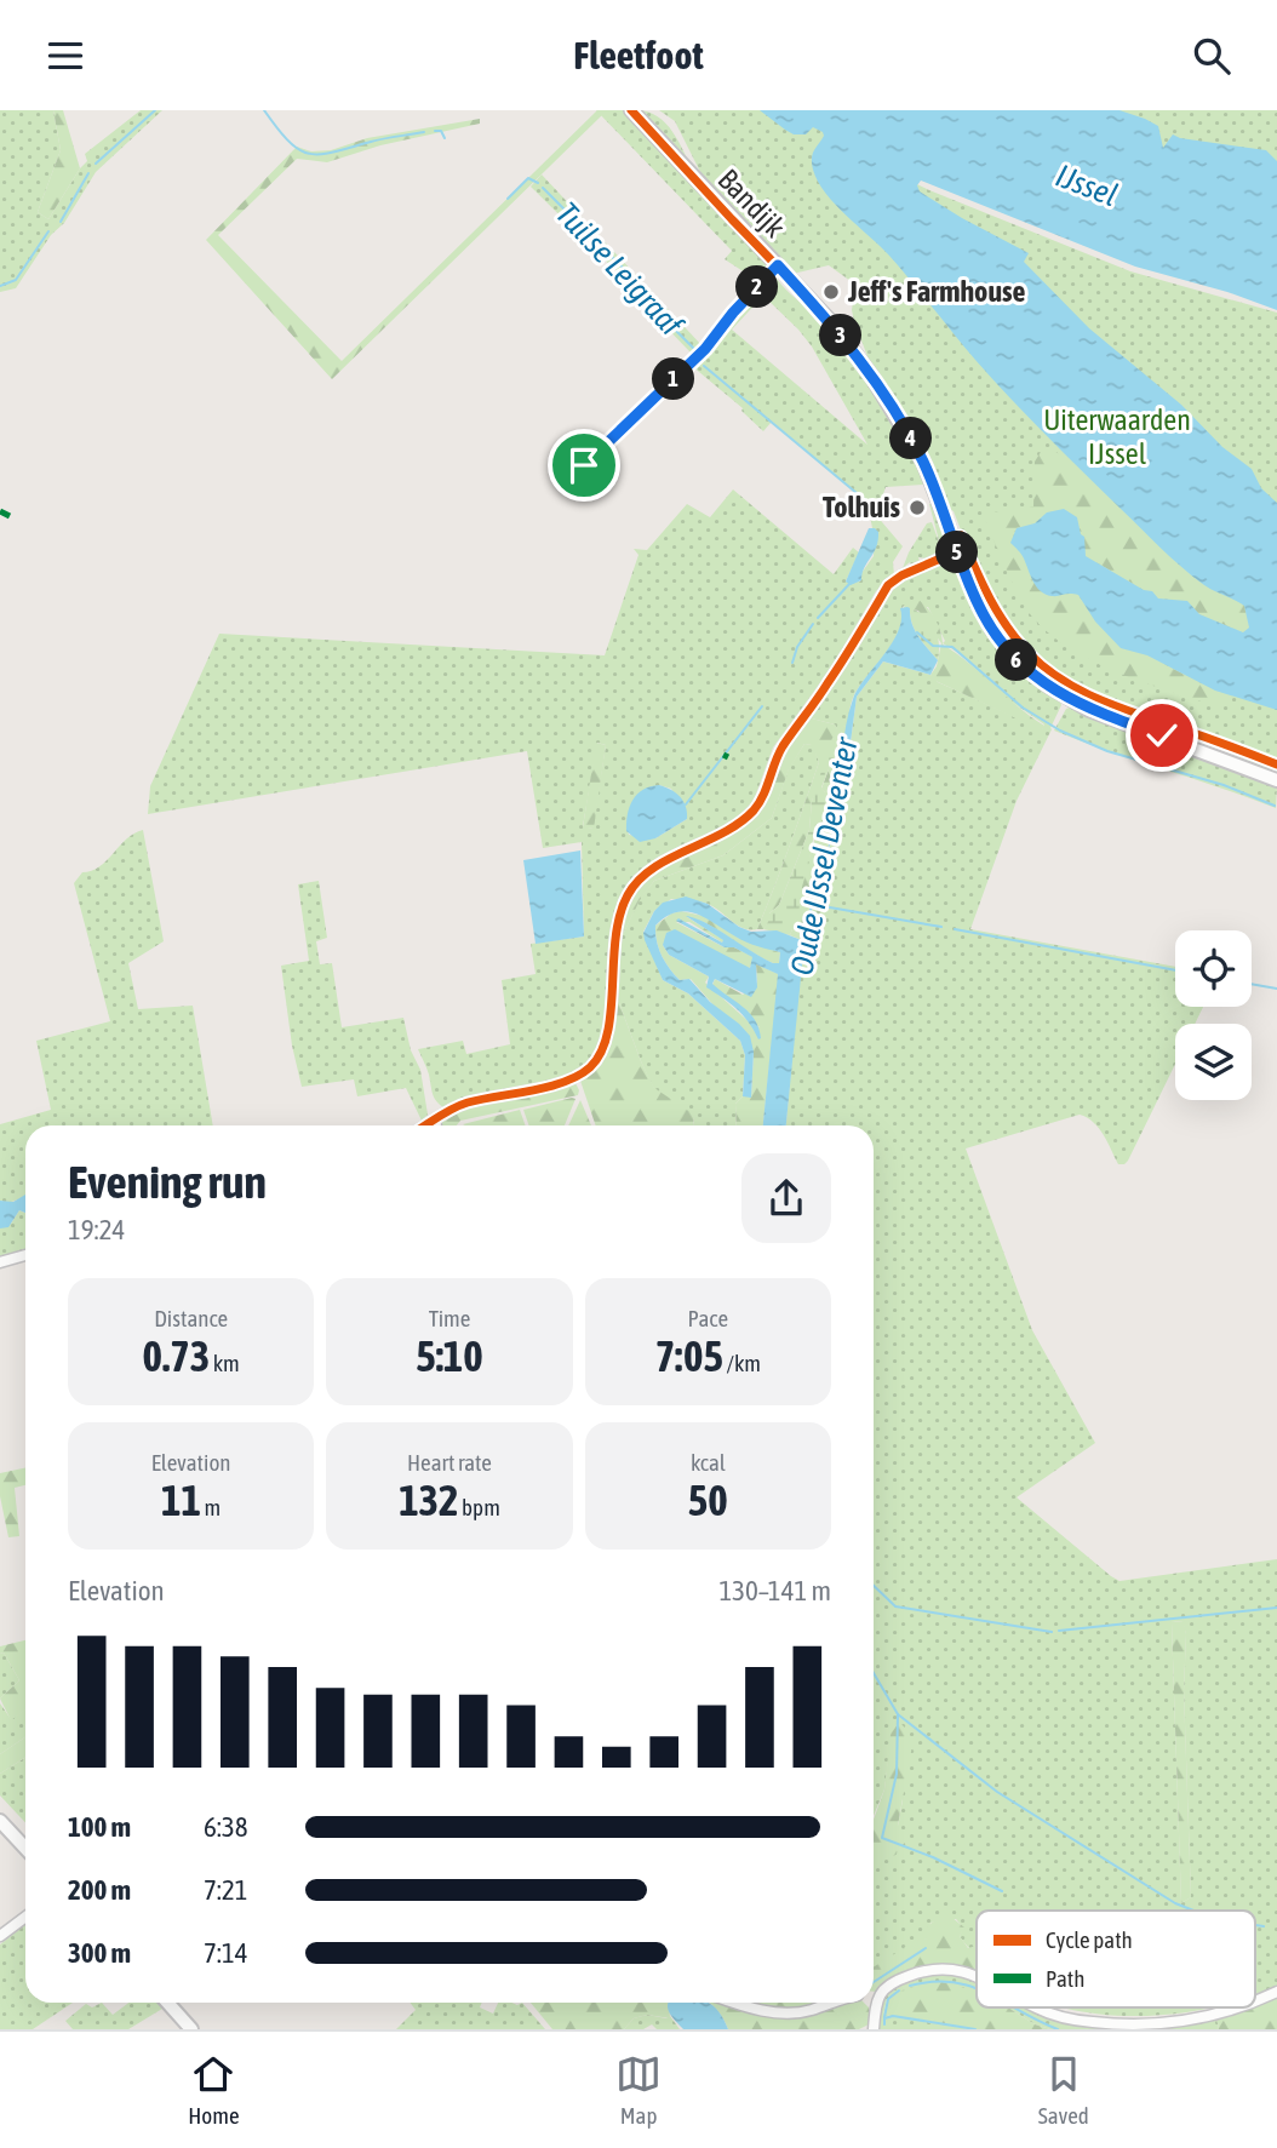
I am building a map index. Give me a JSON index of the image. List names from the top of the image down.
{
  "streets": {
    "street": ["Bandijk"]
  },
  "water": ["IJssel", "Tuilse Leigraaf", "Oude IJssel Deventer"],
  "parks": ["Uiterwaarden IJssel"],
  "places": ["Jeff's Farmhouse", "Tolhuis"],
  "legend": ["Cycle path", "Path"],
  "page": {
    "header": "Fleetfoot",
    "pins": [
      "2",
      "3",
      "1",
      "4",
      "5",
      "6"
    ],
    "heading": ["Evening run", "19:24"],
    "stats": [
      ["Distance", "0.73 km"],
      ["Time", "5:10"],
      ["Pace", "7:05 /km"],
      ["Elevation", "11 m"],
      ["Heart rate", "132 bpm"],
      ["kcal", "50"]
    ],
    "chart": ["Elevation", "130–141 m"],
    "list": [
      {
        "name": "100 m",
        "note": "6:38"
      },
      {
        "name": "200 m",
        "note": "7:21"
      },
      {
        "name": "300 m",
        "note": "7:14"
      }
    ],
    "tabs": ["Home", "Map", "Saved"]
  }
}
